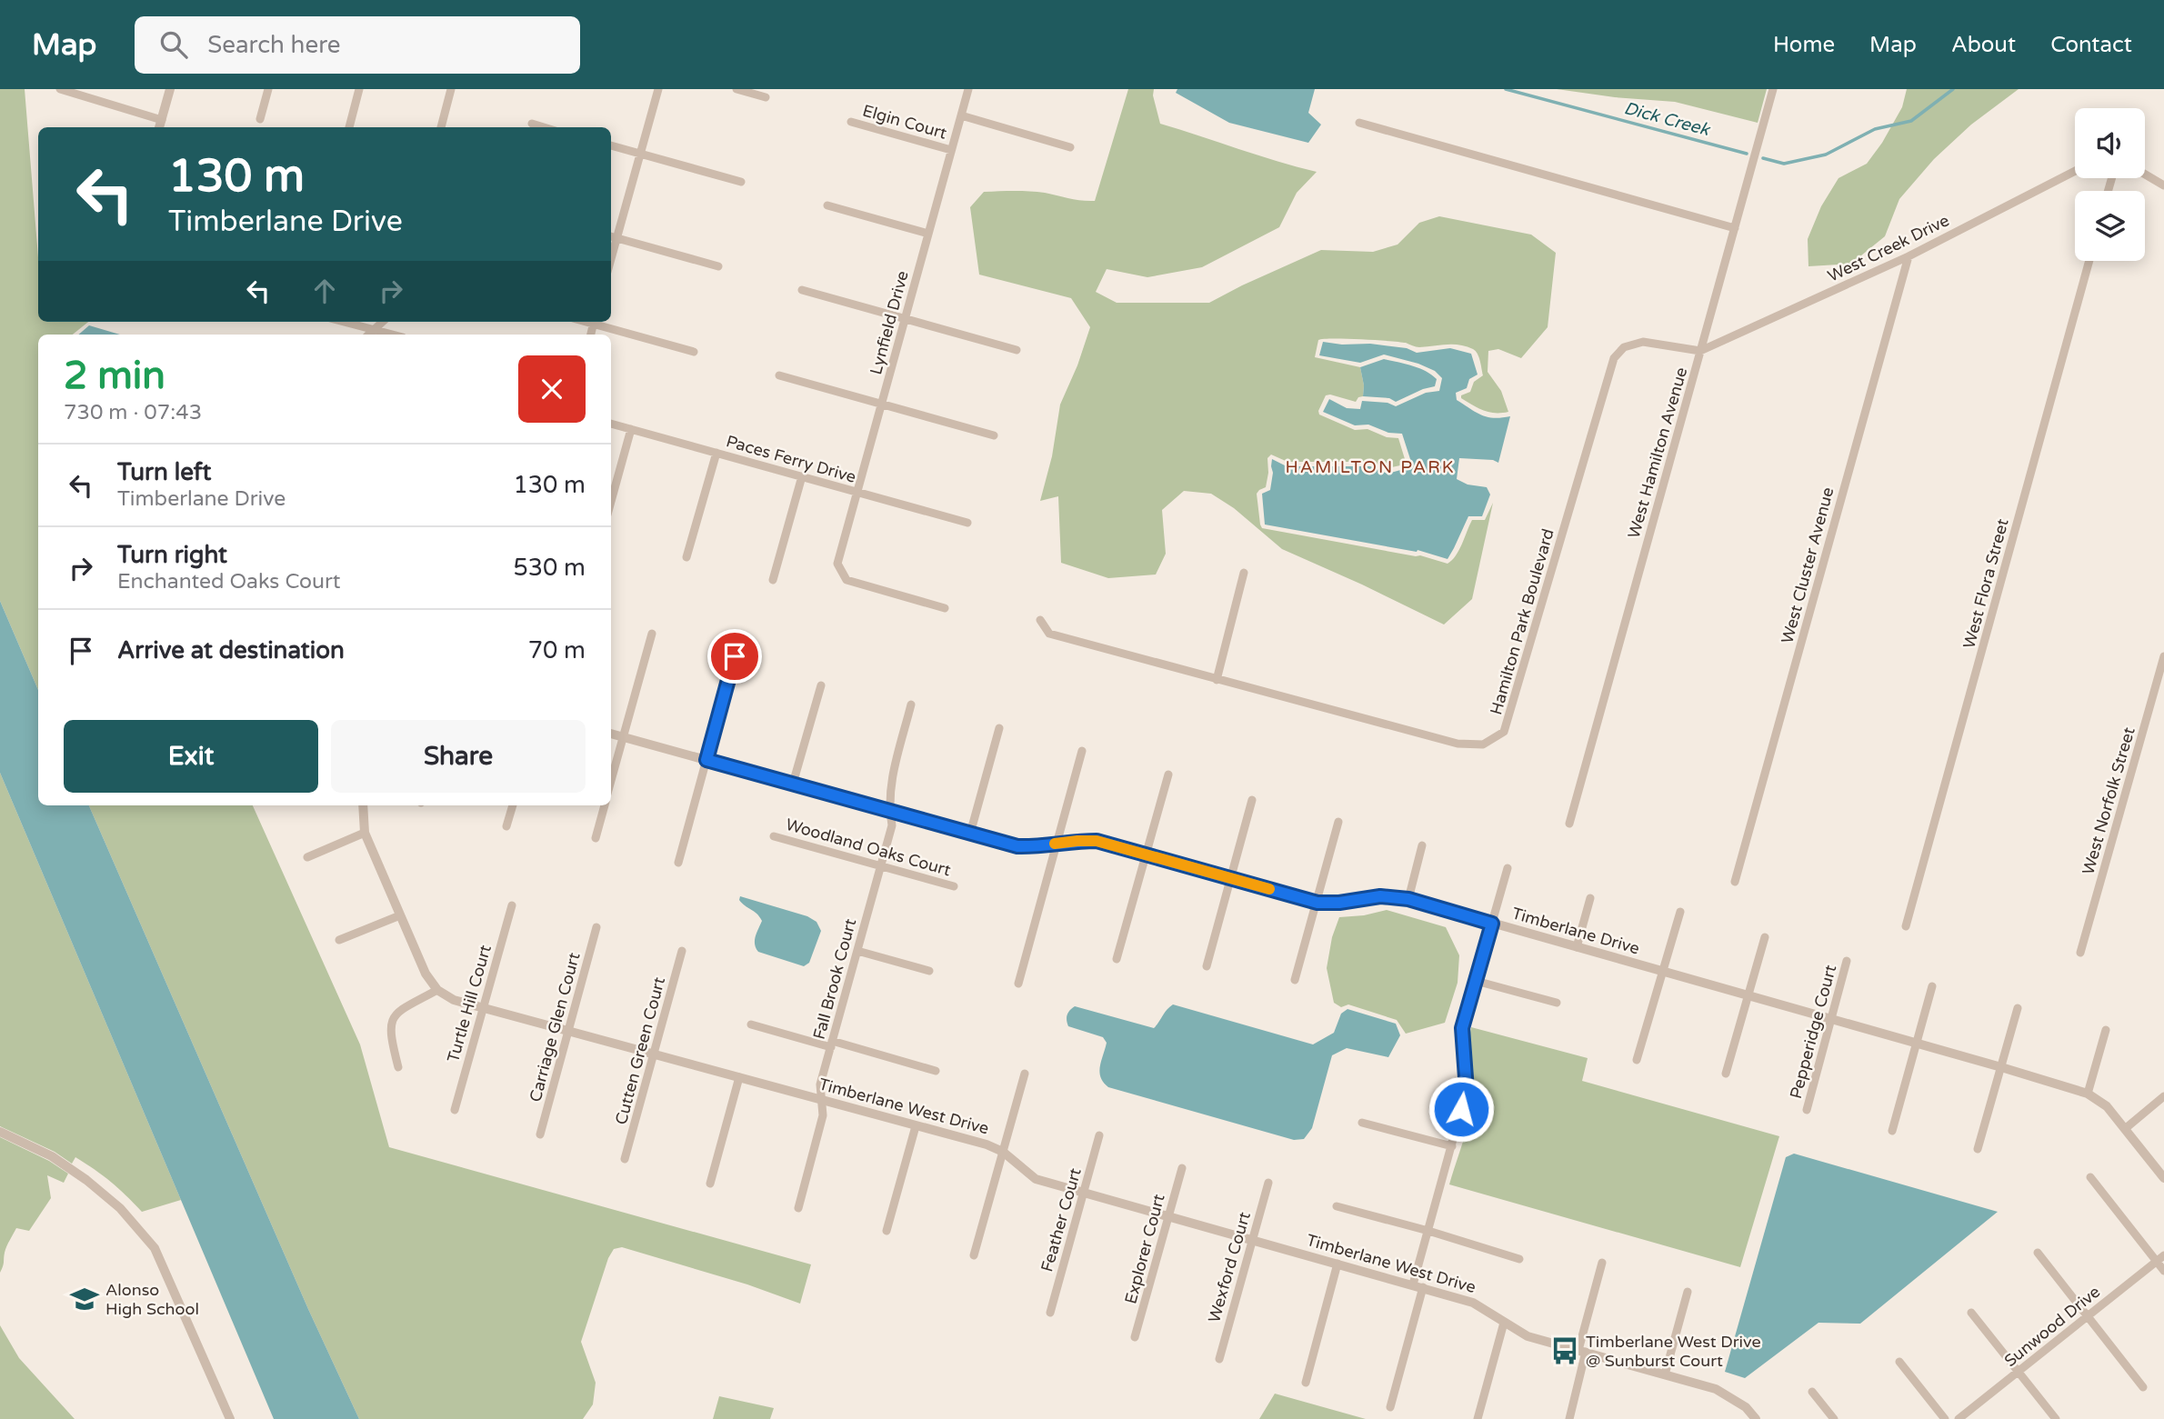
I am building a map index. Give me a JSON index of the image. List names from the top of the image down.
{
  "streets": {
    "street": [
      "Elgin Court",
      "West Creek Drive",
      "Lynfield Drive",
      "West Hamilton Avenue",
      "Paces Ferry Drive",
      "West Cluster Avenue",
      "West Flora Street",
      "Hamilton Park Boulevard",
      "West Norfolk Street",
      "Woodland Oaks Court",
      "Timberlane Drive",
      "Fall Brook Court",
      "Turtle Hill Court",
      "Carriage Glen Court",
      "Pepperidge Court",
      "Cutten Green Court",
      "Timberlane West Drive",
      "Feather Court",
      "Explorer Court",
      "Wexford Court",
      "Sunwood Drive"
    ]
  },
  "crossings": [
    ["Elgin Court", "Lynfield Drive"],
    ["West Creek Drive", "West Hamilton Avenue"],
    ["West Creek Drive", "West Cluster Avenue"],
    ["West Creek Drive", "Hamilton Park Boulevard"],
    ["Lynfield Drive", "Paces Ferry Drive"],
    ["West Hamilton Avenue", "Hamilton Park Boulevard"],
    ["Woodland Oaks Court", "Fall Brook Court"],
    ["Timberlane Drive", "Fall Brook Court"],
    ["Timberlane Drive", "Pepperidge Court"],
    ["Fall Brook Court", "Timberlane West Drive"],
    ["Turtle Hill Court", "Timberlane West Drive"],
    ["Carriage Glen Court", "Timberlane West Drive"],
    ["Cutten Green Court", "Timberlane West Drive"],
    ["Timberlane West Drive", "Feather Court"],
    ["Timberlane West Drive", "Explorer Court"],
    ["Timberlane West Drive", "Wexford Court"]
  ],
  "districts": ["HAMILTON PARK"],
  "water": ["Dick Creek"],
  "places": {
    "school or university": ["Alonso High School"],
    "bus stop": ["Timberlane West Drive @ Sunburst Court"]
  },
  "page": {
    "header": "Map",
    "search": "Search here",
    "nav": [
      "Home",
      "Map",
      "About",
      "Contact"
    ],
    "turn": ["130 m", "Timberlane Drive"],
    "heading": ["2 min", "730 m · 07:43"],
    "list": [
      {
        "name": "Turn left",
        "note": "Timberlane Drive",
        "value": "130 m"
      },
      {
        "name": "Turn right",
        "note": "Enchanted Oaks Court",
        "value": "530 m"
      },
      {
        "name": "Arrive at destination",
        "value": "70 m"
      }
    ],
    "buttons": ["Exit", "Share"]
  }
}
